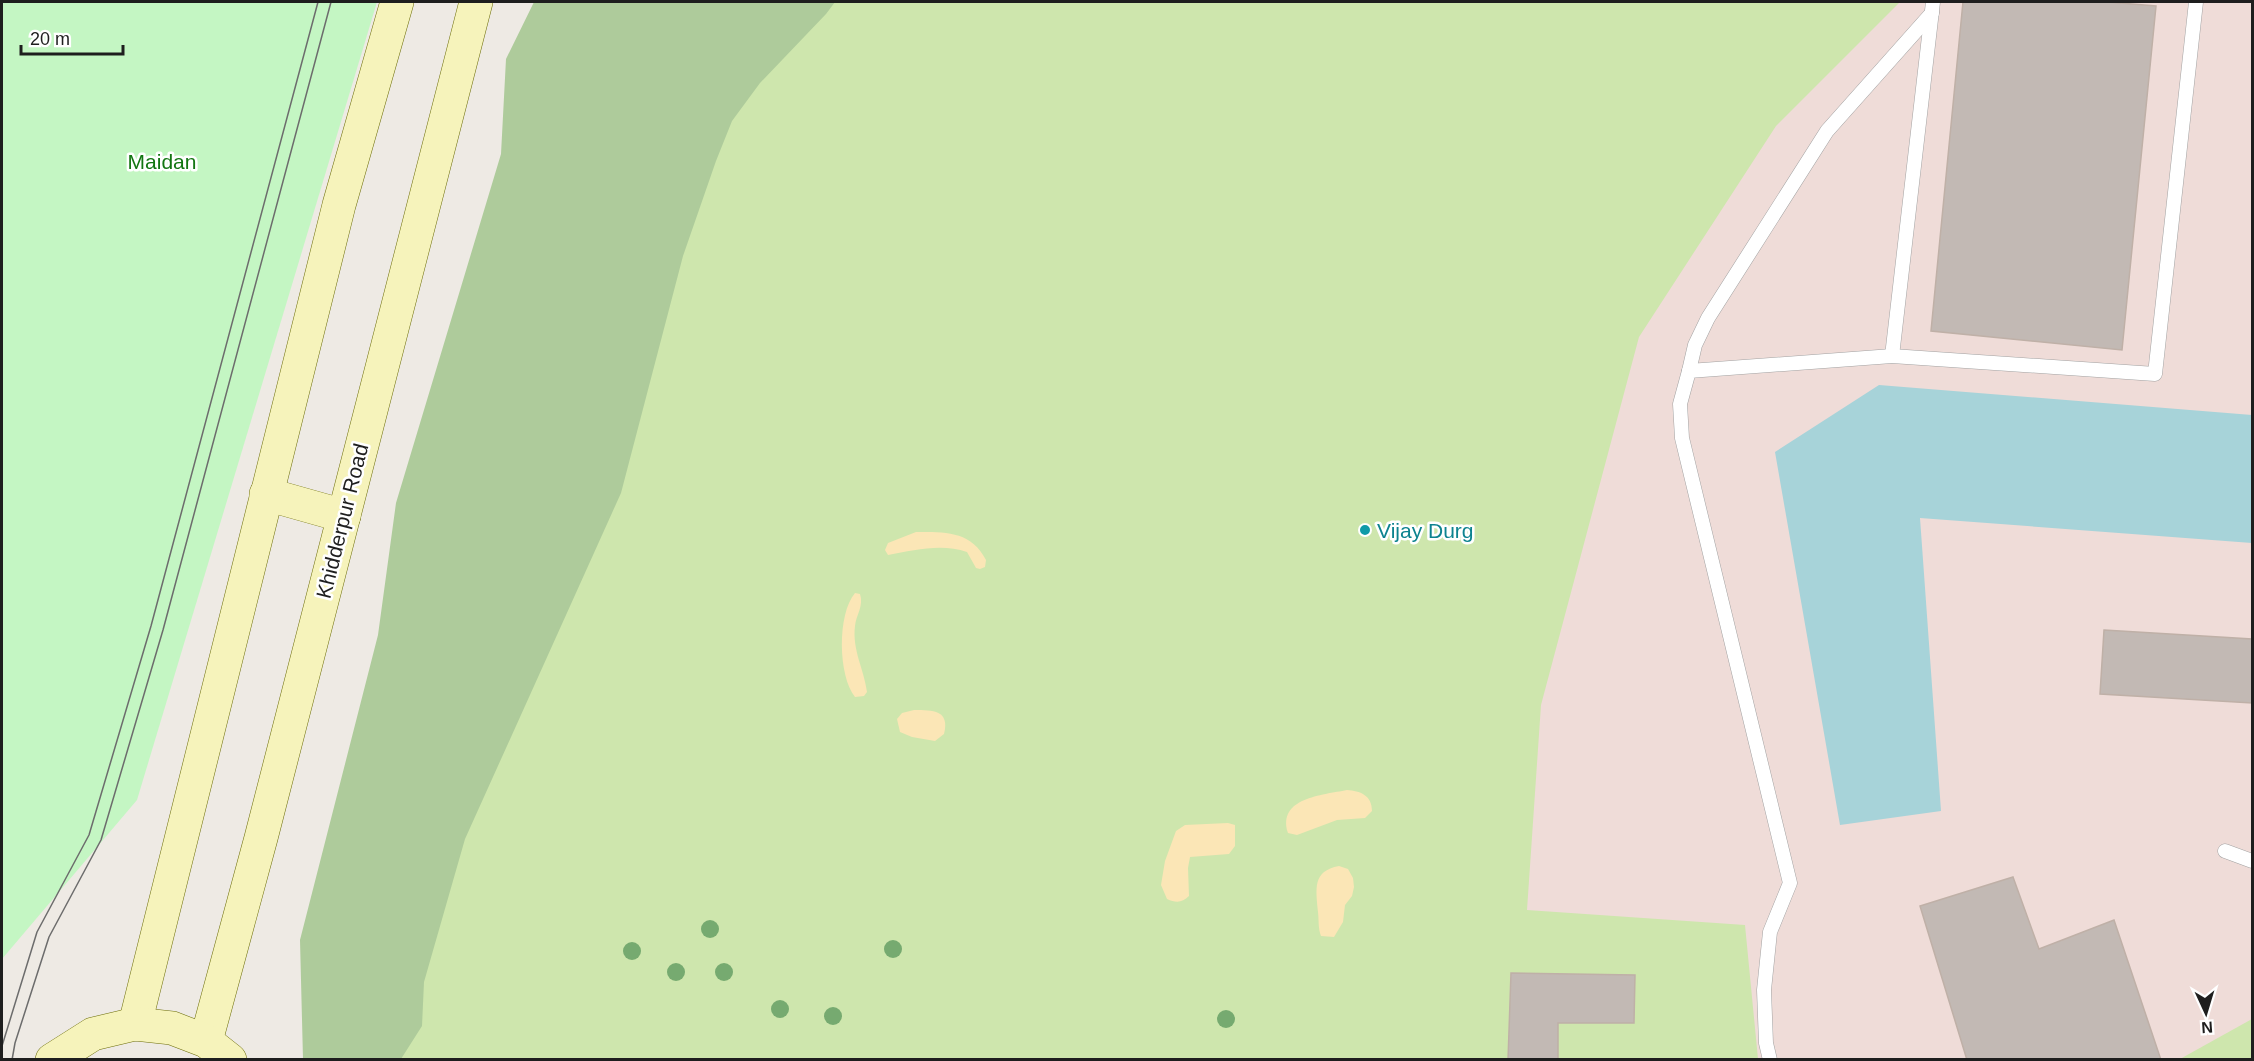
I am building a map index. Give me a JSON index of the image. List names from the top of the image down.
{
  "streets": {
    "main road": ["Khidderpur Road"]
  },
  "parks": ["Maidan"],
  "places": ["Vijay Durg"],
  "scale_bar": "20 m",
  "north": "bottom"
}
